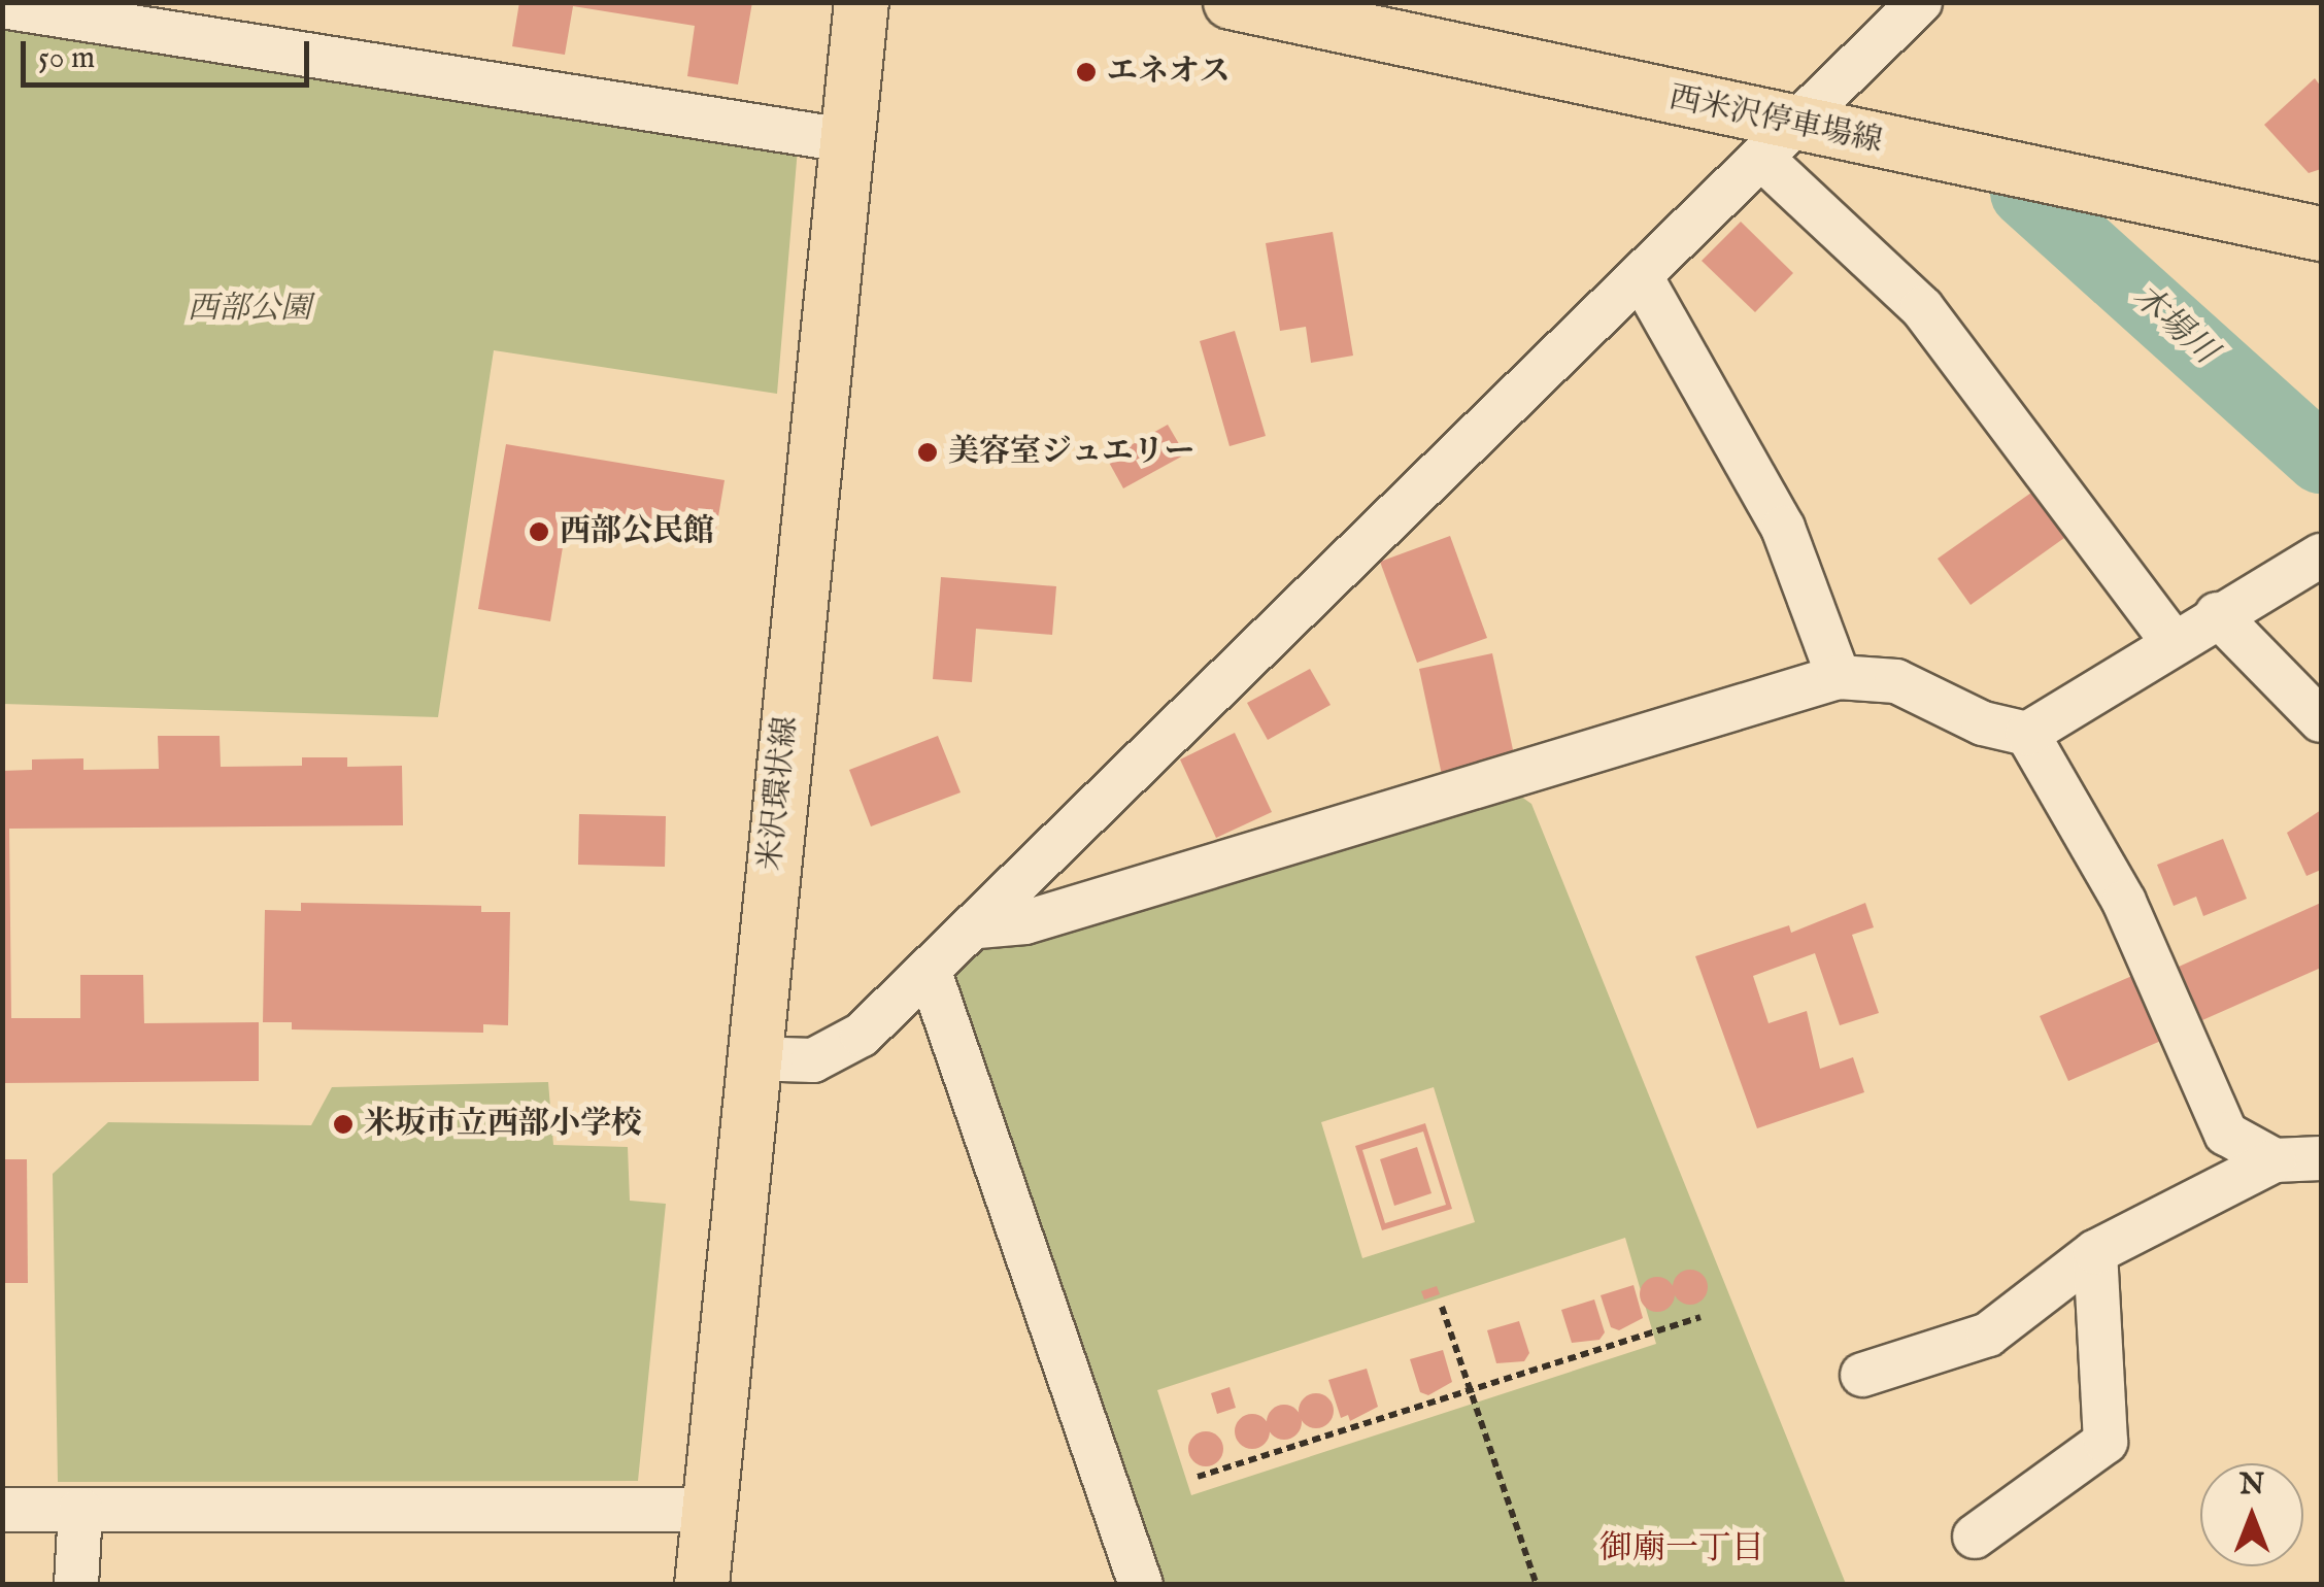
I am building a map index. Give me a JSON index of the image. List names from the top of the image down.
{
  "streets": {
    "main road": ["西米沢停車場線", "米沢環状線"]
  },
  "districts": ["御廟一丁目"],
  "water": ["木場川"],
  "parks": ["西部公園"],
  "places": [
    "エネオス",
    "美容室ジュエリー",
    "西部公民館",
    "米坂市立西部小学校"
  ],
  "scale_bar": "50 m",
  "north": "top"
}
